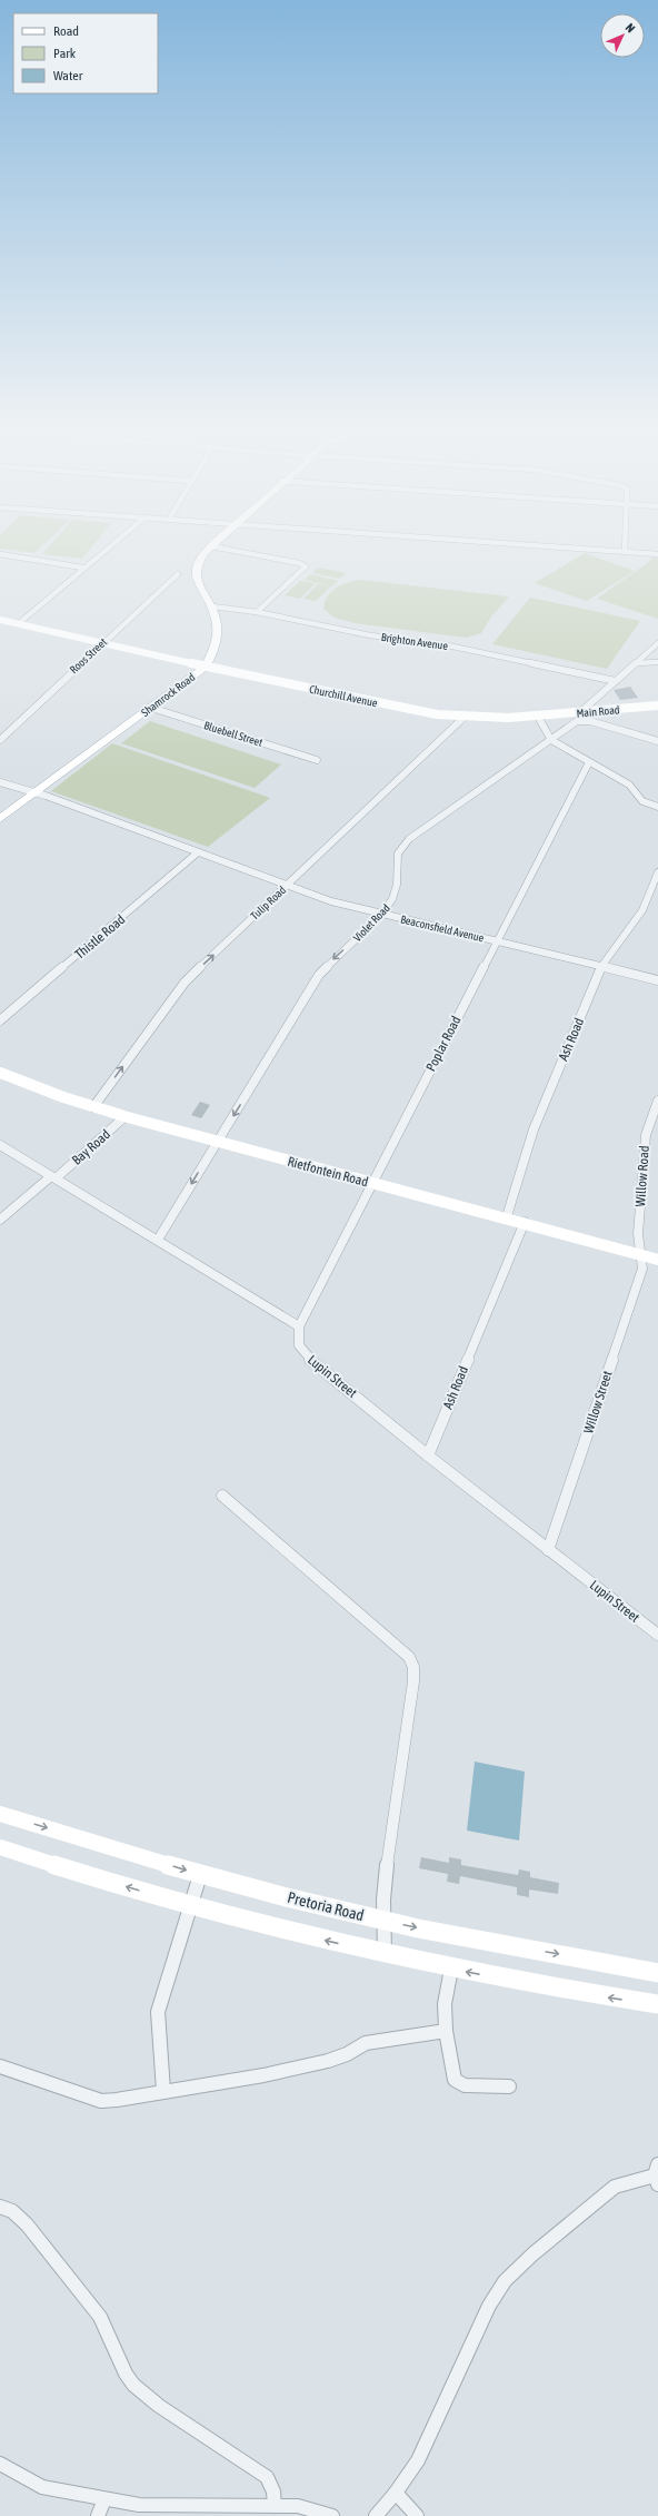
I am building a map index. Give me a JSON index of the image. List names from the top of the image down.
{
  "streets": {
    "main road": ["Shamrock Road"],
    "street": [
      "Brighton Avenue",
      "Roos Street",
      "Churchill Avenue",
      "Main Road",
      "Bluebell Street",
      "Tulip Road",
      "Violet Road",
      "Beaconsfield Avenue",
      "Thistle Road",
      "Ash Road",
      "Poplar Road",
      "Bay Road",
      "Rietfontein Road",
      "Willow Road",
      "Lupin Street",
      "Willow Street",
      "Pretoria Road"
    ]
  },
  "crossings": [
    ["Brighton Avenue", "Shamrock Road"],
    ["Roos Street", "Churchill Avenue"],
    ["Shamrock Road", "Churchill Avenue"],
    ["Shamrock Road", "Bluebell Street"],
    ["Shamrock Road", "Beaconsfield Avenue"],
    ["Churchill Avenue", "Main Road"],
    ["Churchill Avenue", "Tulip Road"],
    ["Tulip Road", "Beaconsfield Avenue"],
    ["Tulip Road", "Rietfontein Road"],
    ["Violet Road", "Beaconsfield Avenue"],
    ["Violet Road", "Rietfontein Road"],
    ["Beaconsfield Avenue", "Thistle Road"],
    ["Beaconsfield Avenue", "Ash Road"],
    ["Beaconsfield Avenue", "Poplar Road"],
    ["Ash Road", "Rietfontein Road"],
    ["Ash Road", "Lupin Street"],
    ["Poplar Road", "Rietfontein Road"],
    ["Poplar Road", "Lupin Street"],
    ["Bay Road", "Rietfontein Road"],
    ["Rietfontein Road", "Willow Road"],
    ["Rietfontein Road", "Willow Street"],
    ["Willow Road", "Willow Street"],
    ["Lupin Street", "Willow Street"]
  ],
  "one_way": ["Tulip Road", "Violet Road"],
  "legend": ["Road", "Park", "Water"],
  "north": "top right"
}
